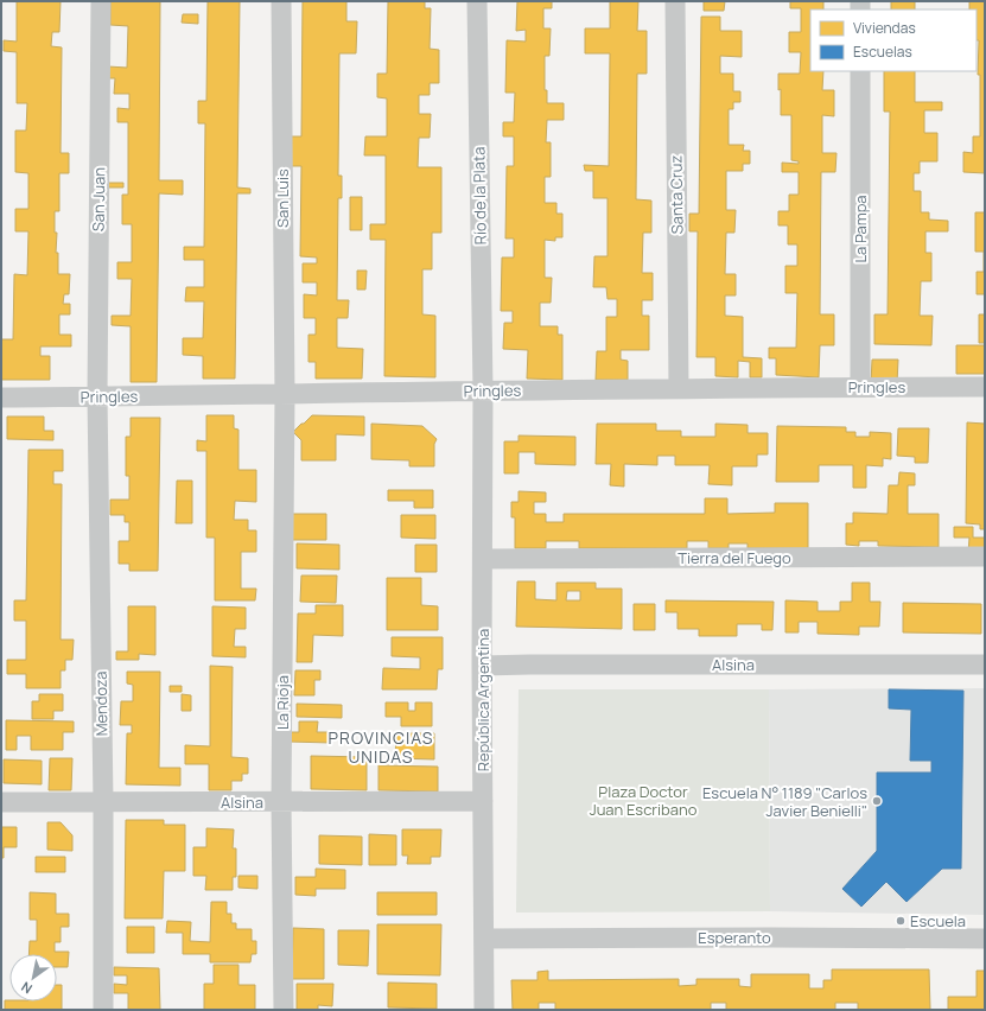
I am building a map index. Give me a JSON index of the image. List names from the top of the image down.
{
  "streets": {
    "street": [
      "Santa Cruz",
      "Río de la Plata",
      "San Luis",
      "San Juan",
      "La Pampa",
      "Pringles",
      "Tierra del Fuego",
      "Alsina",
      "República Argentina",
      "La Rioja",
      "Mendoza",
      "Esperanto"
    ]
  },
  "crossings": [
    ["Santa Cruz", "Pringles"],
    ["Río de la Plata", "Pringles"],
    ["Río de la Plata", "República Argentina"],
    ["San Luis", "Pringles"],
    ["San Luis", "La Rioja"],
    ["San Juan", "Pringles"],
    ["San Juan", "Mendoza"],
    ["La Pampa", "Pringles"],
    ["Pringles", "República Argentina"],
    ["Pringles", "La Rioja"],
    ["Pringles", "Mendoza"],
    ["Tierra del Fuego", "República Argentina"],
    ["Alsina", "República Argentina"],
    ["Alsina", "La Rioja"],
    ["Alsina", "Mendoza"],
    ["República Argentina", "Esperanto"]
  ],
  "districts": ["PROVINCIAS UNIDAS"],
  "parks": ["Plaza Doctor Juan Escribano"],
  "places": ["Escuela N° 1189 \"Carlos Javier Benielli\"", "Escuela"],
  "legend": ["Viviendas", "Escuelas"],
  "north": "bottom left"
}
